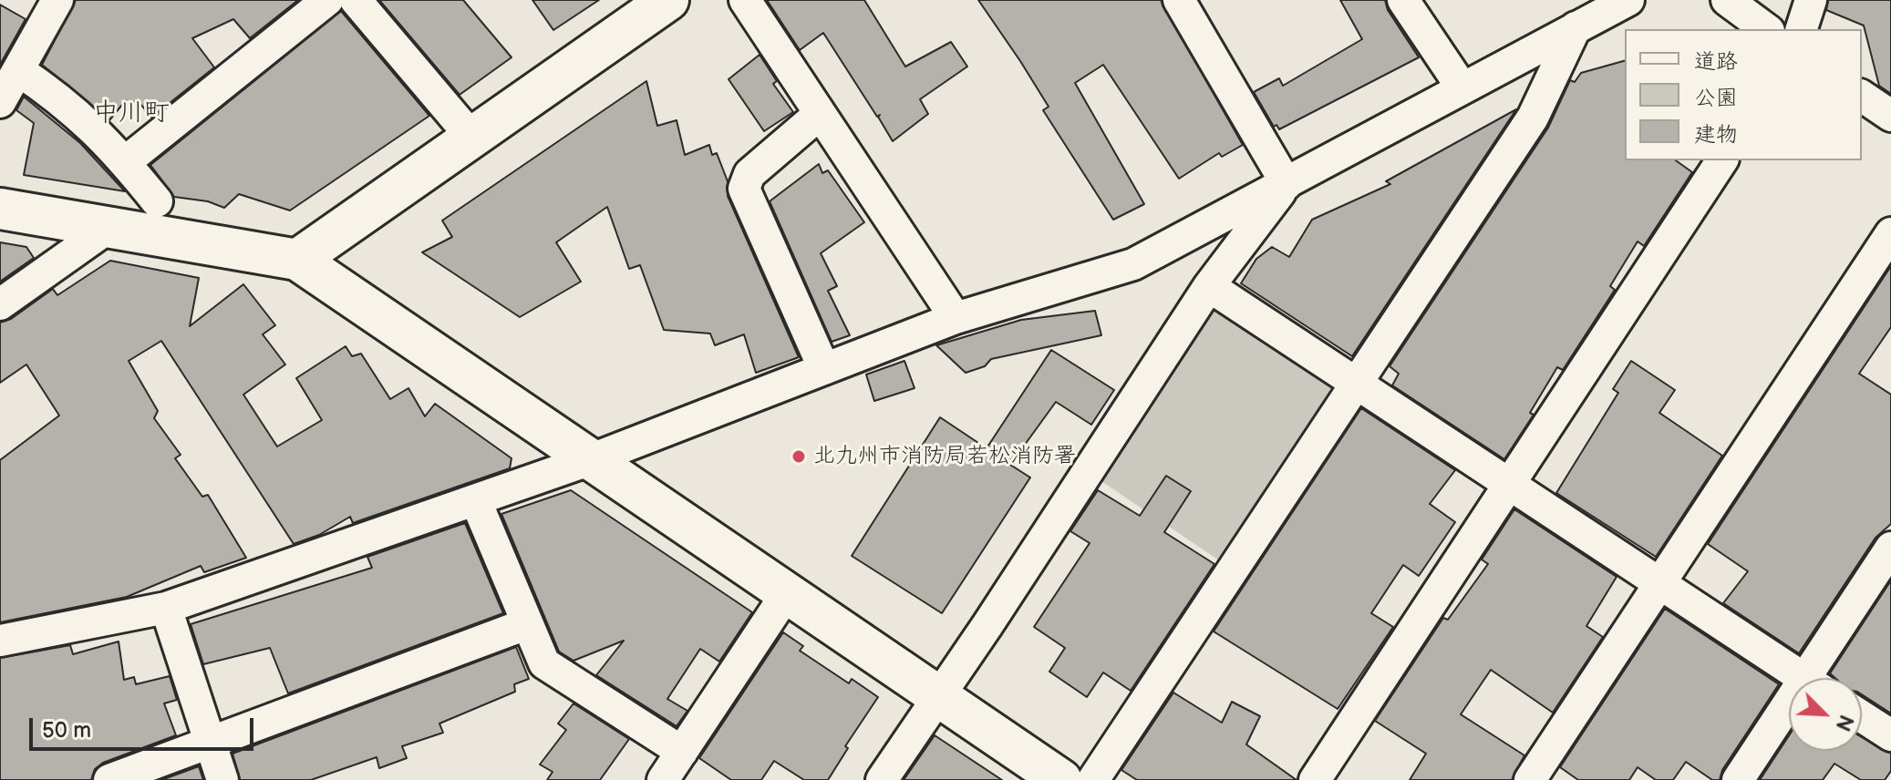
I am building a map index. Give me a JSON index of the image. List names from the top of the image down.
{
  "districts": ["中川町"],
  "places": ["北九州市消防局若松消防署"],
  "legend": ["道路", "公園", "建物"],
  "scale_bar": "50 m",
  "north": "bottom right"
}
